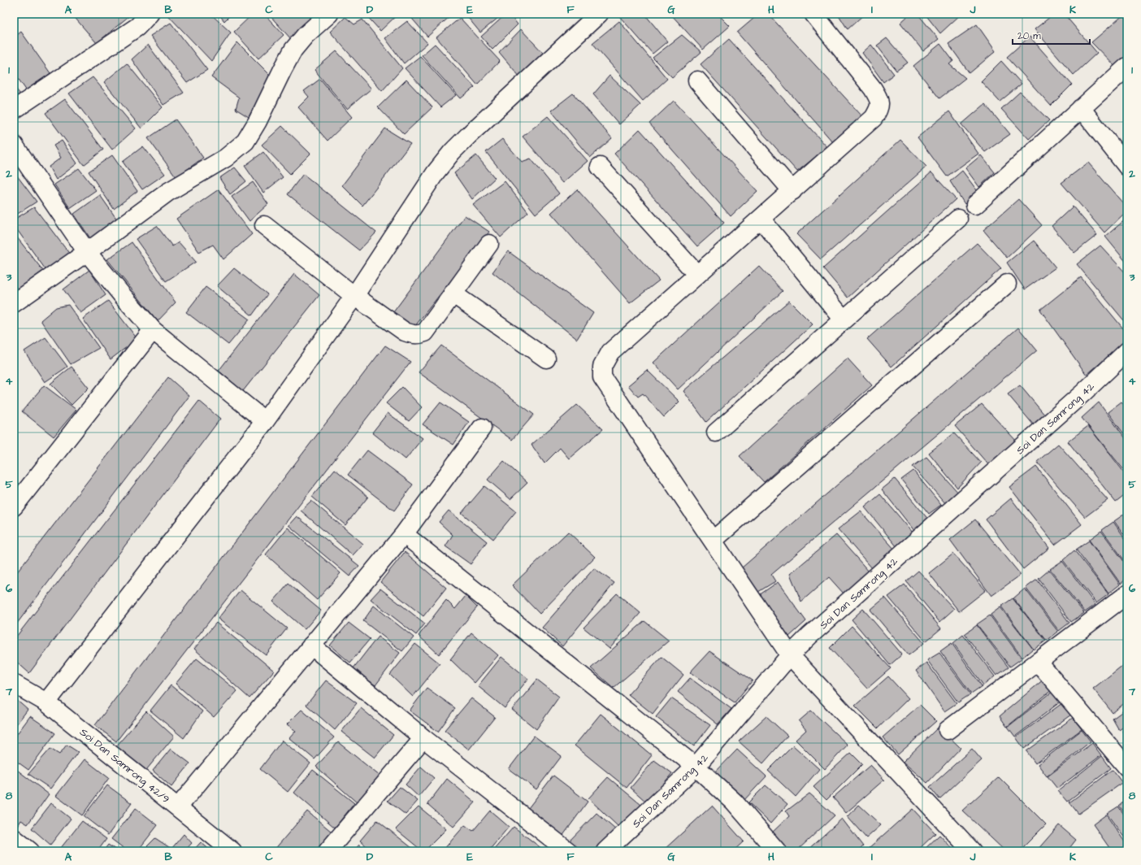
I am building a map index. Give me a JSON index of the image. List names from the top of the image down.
{
  "streets": {
    "street": ["Soi Dan Samrong 42", "Soi Dan Samrong 42/9"]
  },
  "scale_bar": "20 m",
  "grid": {
    "columns": [
      "A",
      "B",
      "C",
      "D",
      "E",
      "F",
      "G",
      "H",
      "I",
      "J",
      "K"
    ],
    "rows": [
      "1",
      "2",
      "3",
      "4",
      "5",
      "6",
      "7",
      "8"
    ]
  }
}
